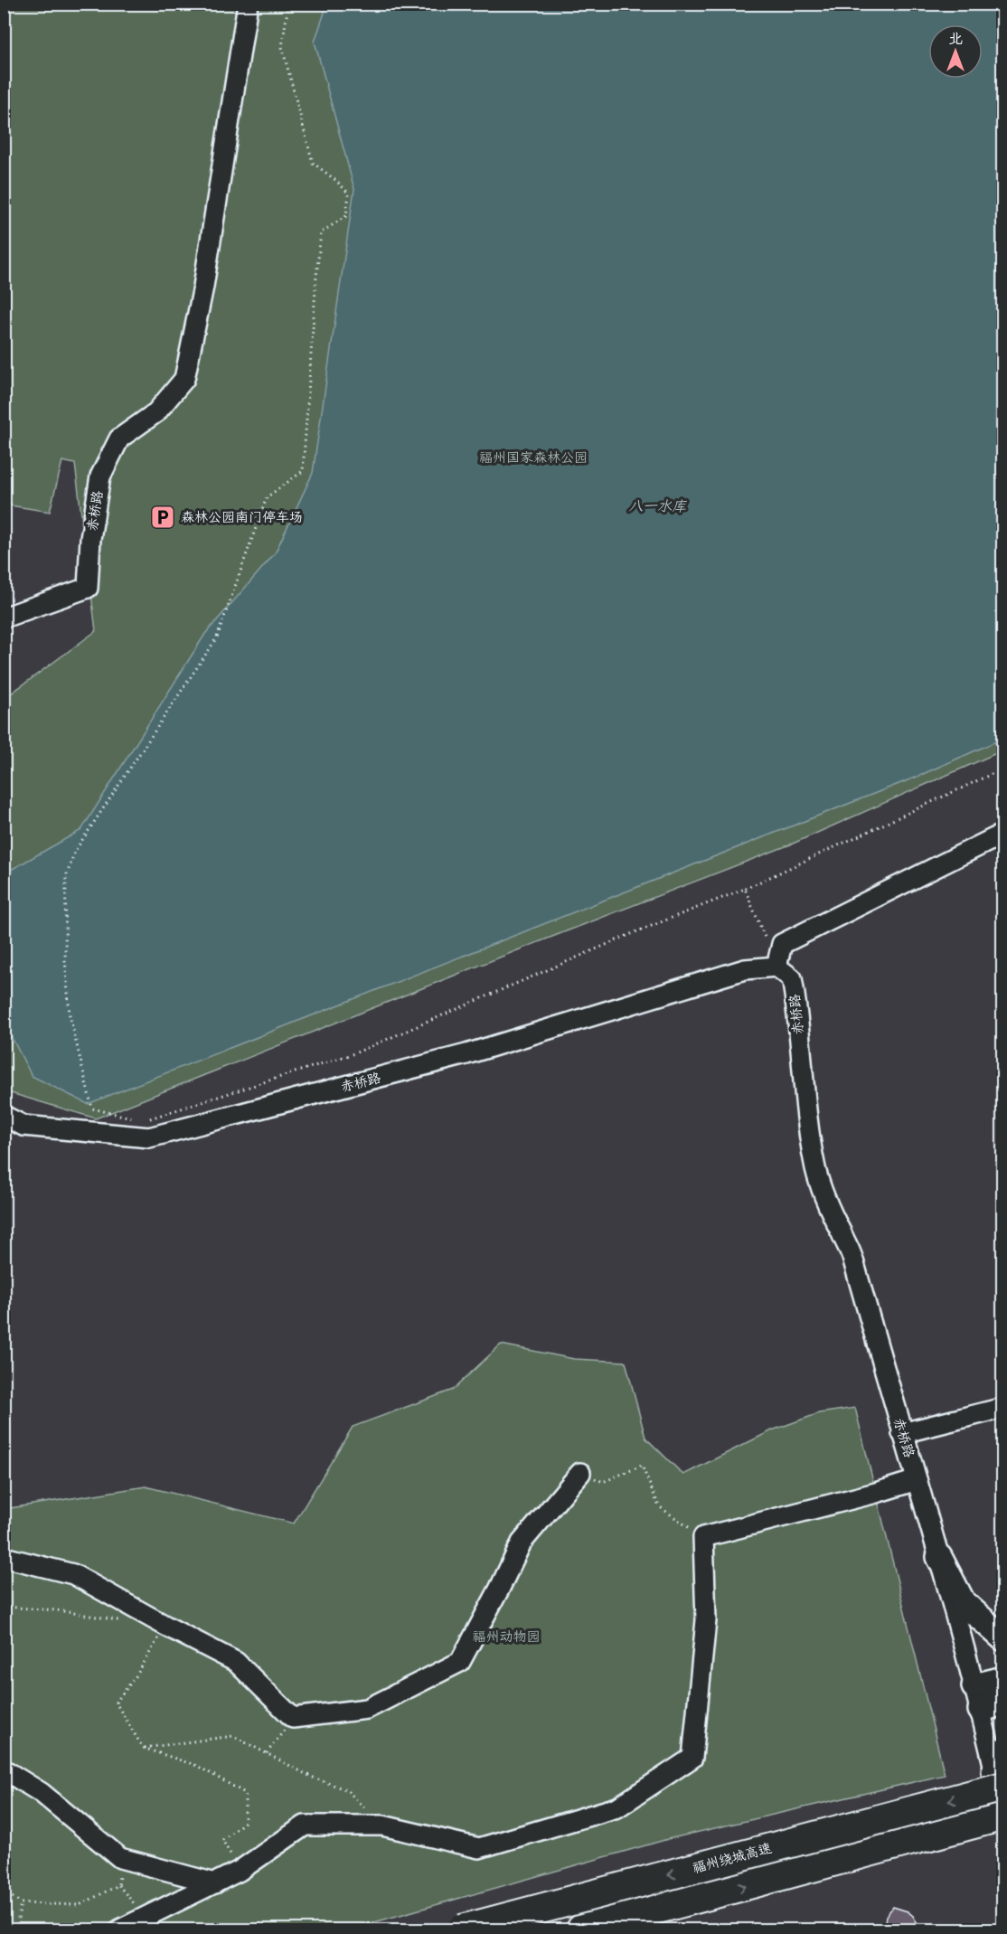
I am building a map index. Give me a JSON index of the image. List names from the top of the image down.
{
  "streets": {
    "highway": ["福州绕城高速"],
    "street": ["赤桥路"]
  },
  "crossings": [
    ["赤桥路", "福州绕城高速"]
  ],
  "water": ["八一水库"],
  "parks": ["福州国家森林公园", "福州动物园"],
  "places": {
    "parking": ["森林公园南门停车场"]
  },
  "north": "top"
}
